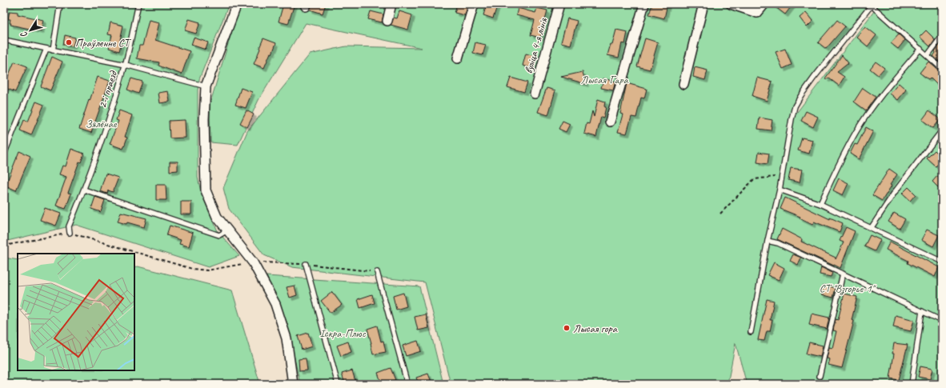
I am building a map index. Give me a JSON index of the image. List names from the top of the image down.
{
  "streets": {
    "street": ["вуліца 4-я лінія"],
    "lane": ["2-і праезд"]
  },
  "parks": [
    "Лысая Гара",
    "Зялёнае",
    "СТ \"Взгорье-1\"",
    "Іскра-Плюс"
  ],
  "places": ["Праўленне СТ", "Лысая гора"],
  "north": "bottom left"
}
